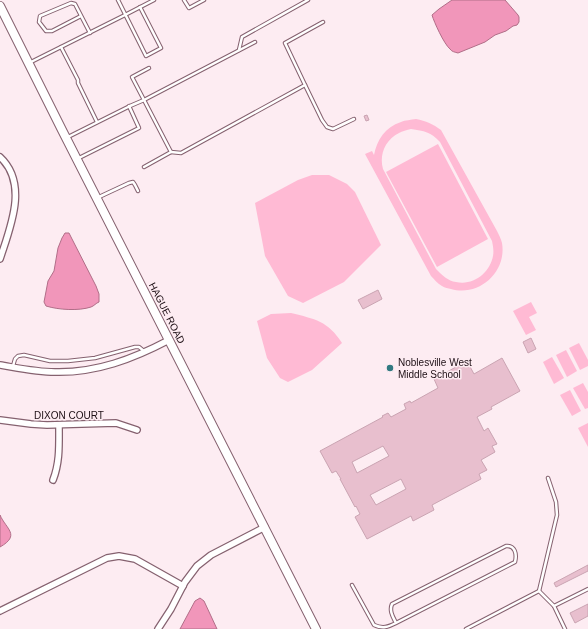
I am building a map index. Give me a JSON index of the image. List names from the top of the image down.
{
  "streets": {
    "main road": ["HAGUE ROAD"],
    "street": ["DIXON COURT"]
  },
  "places": ["Noblesville West Middle School"]
}
